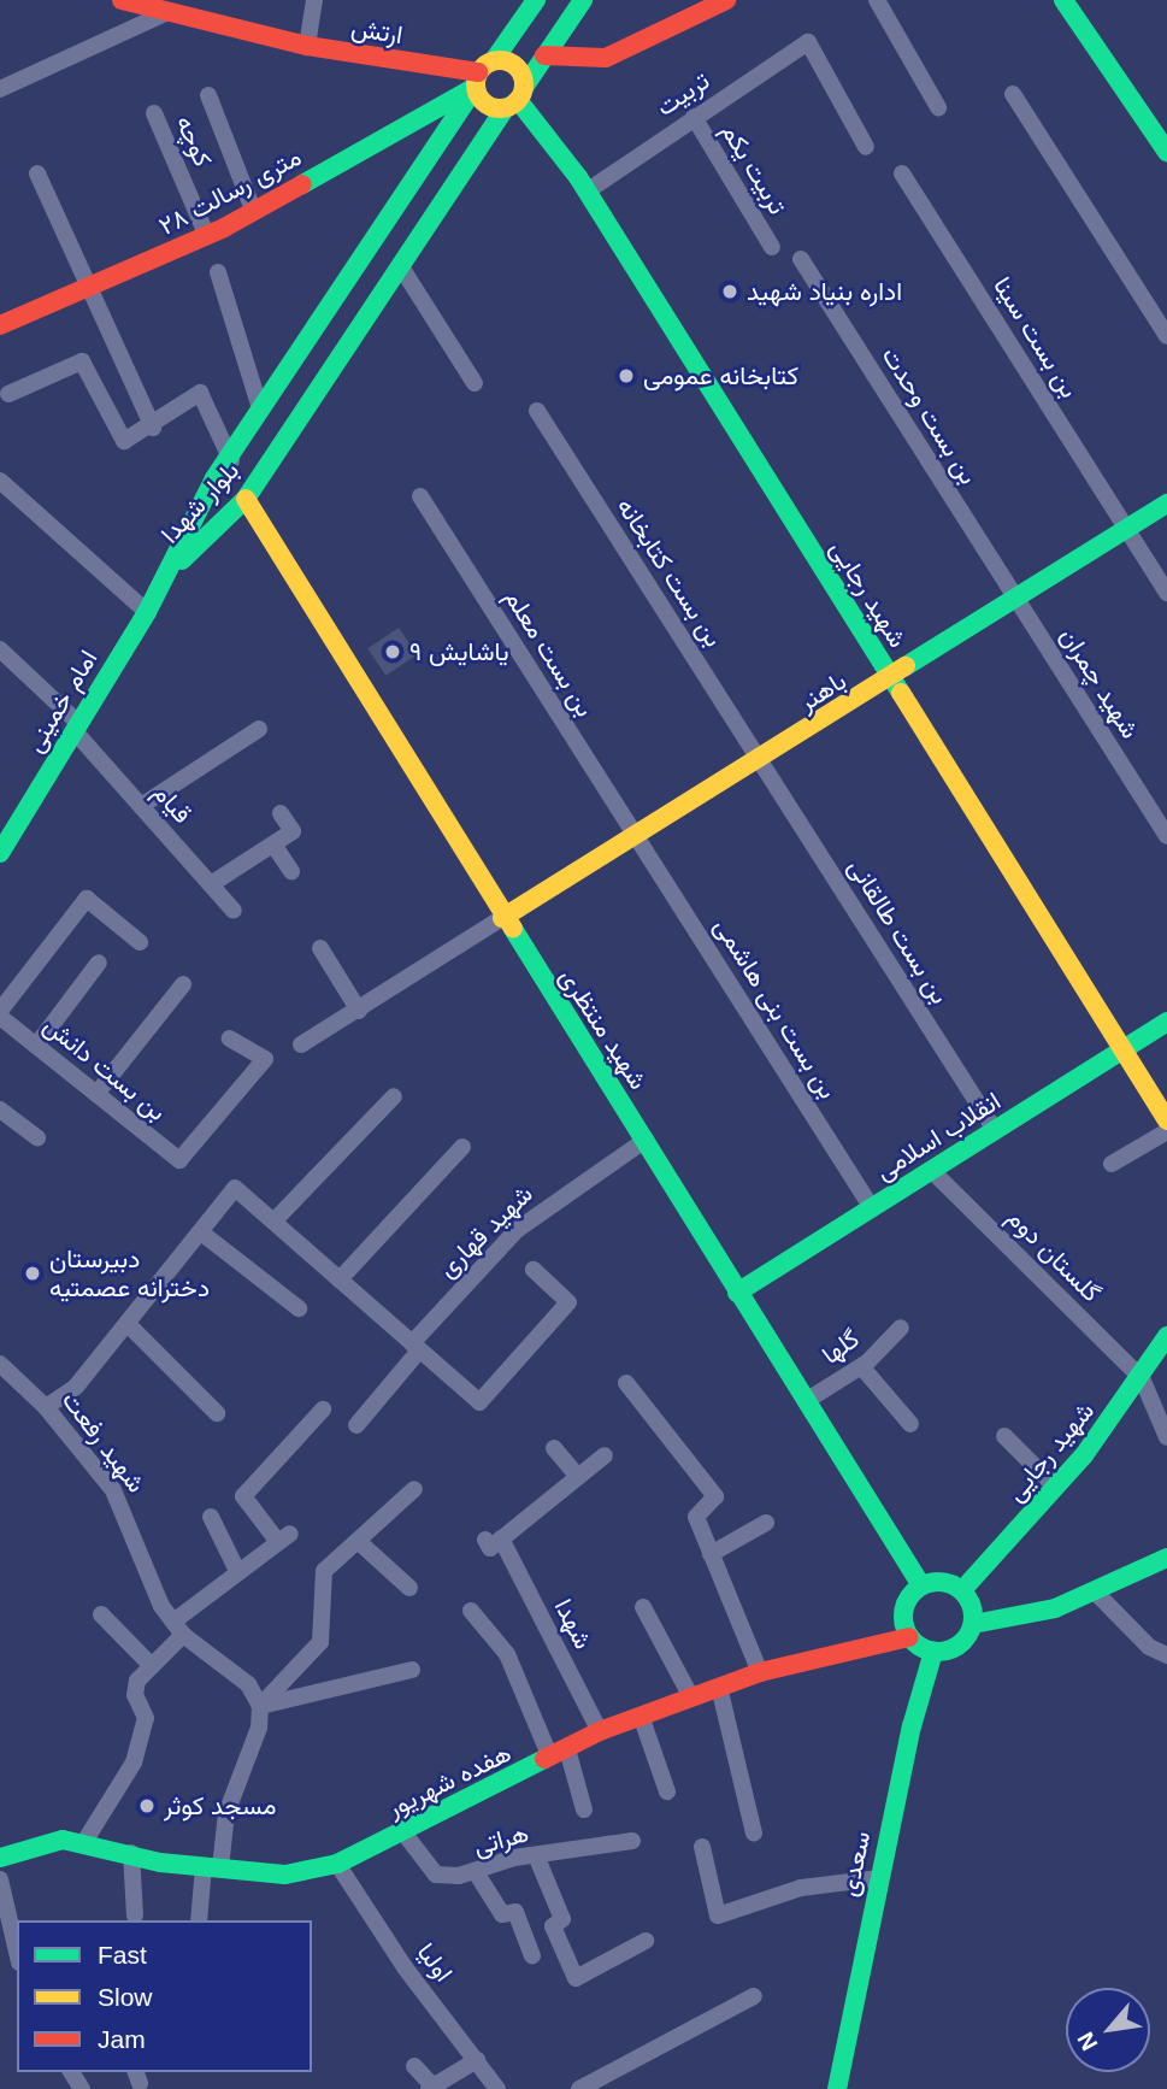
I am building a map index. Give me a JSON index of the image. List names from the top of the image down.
{
  "streets": {
    "street": [
      "ارتش",
      "تربیت",
      "کوچه",
      "تربیت یکم",
      "۲۸ متری رسالت",
      "بن بست سینا",
      "بن بست وحدت",
      "بلوار شهدا",
      "بن بست کتابخانه",
      "شهید رجایی",
      "بن بست معلم",
      "شهید چمران",
      "باهنر",
      "امام خمینی",
      "قیام",
      "بن بست طالقانی",
      "بن بست بنی هاشمی",
      "شهید منتظری",
      "بن بست دانش",
      "انقلاب اسلامی",
      "شهید قهاری",
      "گلستان دوم",
      "گلها",
      "شهید رفعت",
      "شهدا",
      "هفده شهریور",
      "هراتی",
      "سعدی",
      "اولیا"
    ]
  },
  "crossings": [
    ["ارتش", "۲۸ متری رسالت"],
    ["ارتش", "بلوار شهدا"],
    ["تربیت", "تربیت یکم"],
    ["تربیت", "شهید رجایی"],
    ["کوچه", "۲۸ متری رسالت"],
    ["۲۸ متری رسالت", "بلوار شهدا"],
    ["بن بست سینا", "باهنر"],
    ["بن بست وحدت", "شهید چمران"],
    ["بن بست وحدت", "باهنر"],
    ["بلوار شهدا", "شهید رجایی"],
    ["بلوار شهدا", "امام خمینی"],
    ["بلوار شهدا", "شهید منتظری"],
    ["بن بست کتابخانه", "باهنر"],
    ["بن بست کتابخانه", "بن بست طالقانی"],
    ["شهید رجایی", "باهنر"],
    ["شهید رجایی", "شهید منتظری"],
    ["شهید رجایی", "انقلاب اسلامی"],
    ["شهید رجایی", "گلستان دوم"],
    ["شهید رجایی", "هفده شهریور"],
    ["شهید رجایی", "سعدی"],
    ["بن بست معلم", "باهنر"],
    ["بن بست معلم", "بن بست بنی هاشمی"],
    ["شهید چمران", "باهنر"],
    ["باهنر", "بن بست طالقانی"],
    ["باهنر", "بن بست بنی هاشمی"],
    ["باهنر", "شهید منتظری"],
    ["امام خمینی", "قیام"],
    ["بن بست طالقانی", "انقلاب اسلامی"],
    ["بن بست بنی هاشمی", "انقلاب اسلامی"],
    ["شهید منتظری", "انقلاب اسلامی"],
    ["شهید منتظری", "شهید قهاری"],
    ["شهید منتظری", "گلها"],
    ["شهید منتظری", "هفده شهریور"],
    ["شهید منتظری", "سعدی"],
    ["انقلاب اسلامی", "گلستان دوم"],
    ["شهدا", "هفده شهریور"],
    ["هفده شهریور", "هراتی"],
    ["هفده شهریور", "سعدی"],
    ["هفده شهریور", "اولیا"]
  ],
  "places": [
    "اداره بنیاد شهید",
    "کتابخانه عمومی",
    "یاشایش ۹",
    "دبیرستان دخترانه عصمتیه",
    "مسجد کوثر"
  ],
  "legend": ["Fast", "Slow", "Jam"],
  "north": "bottom left"
}
